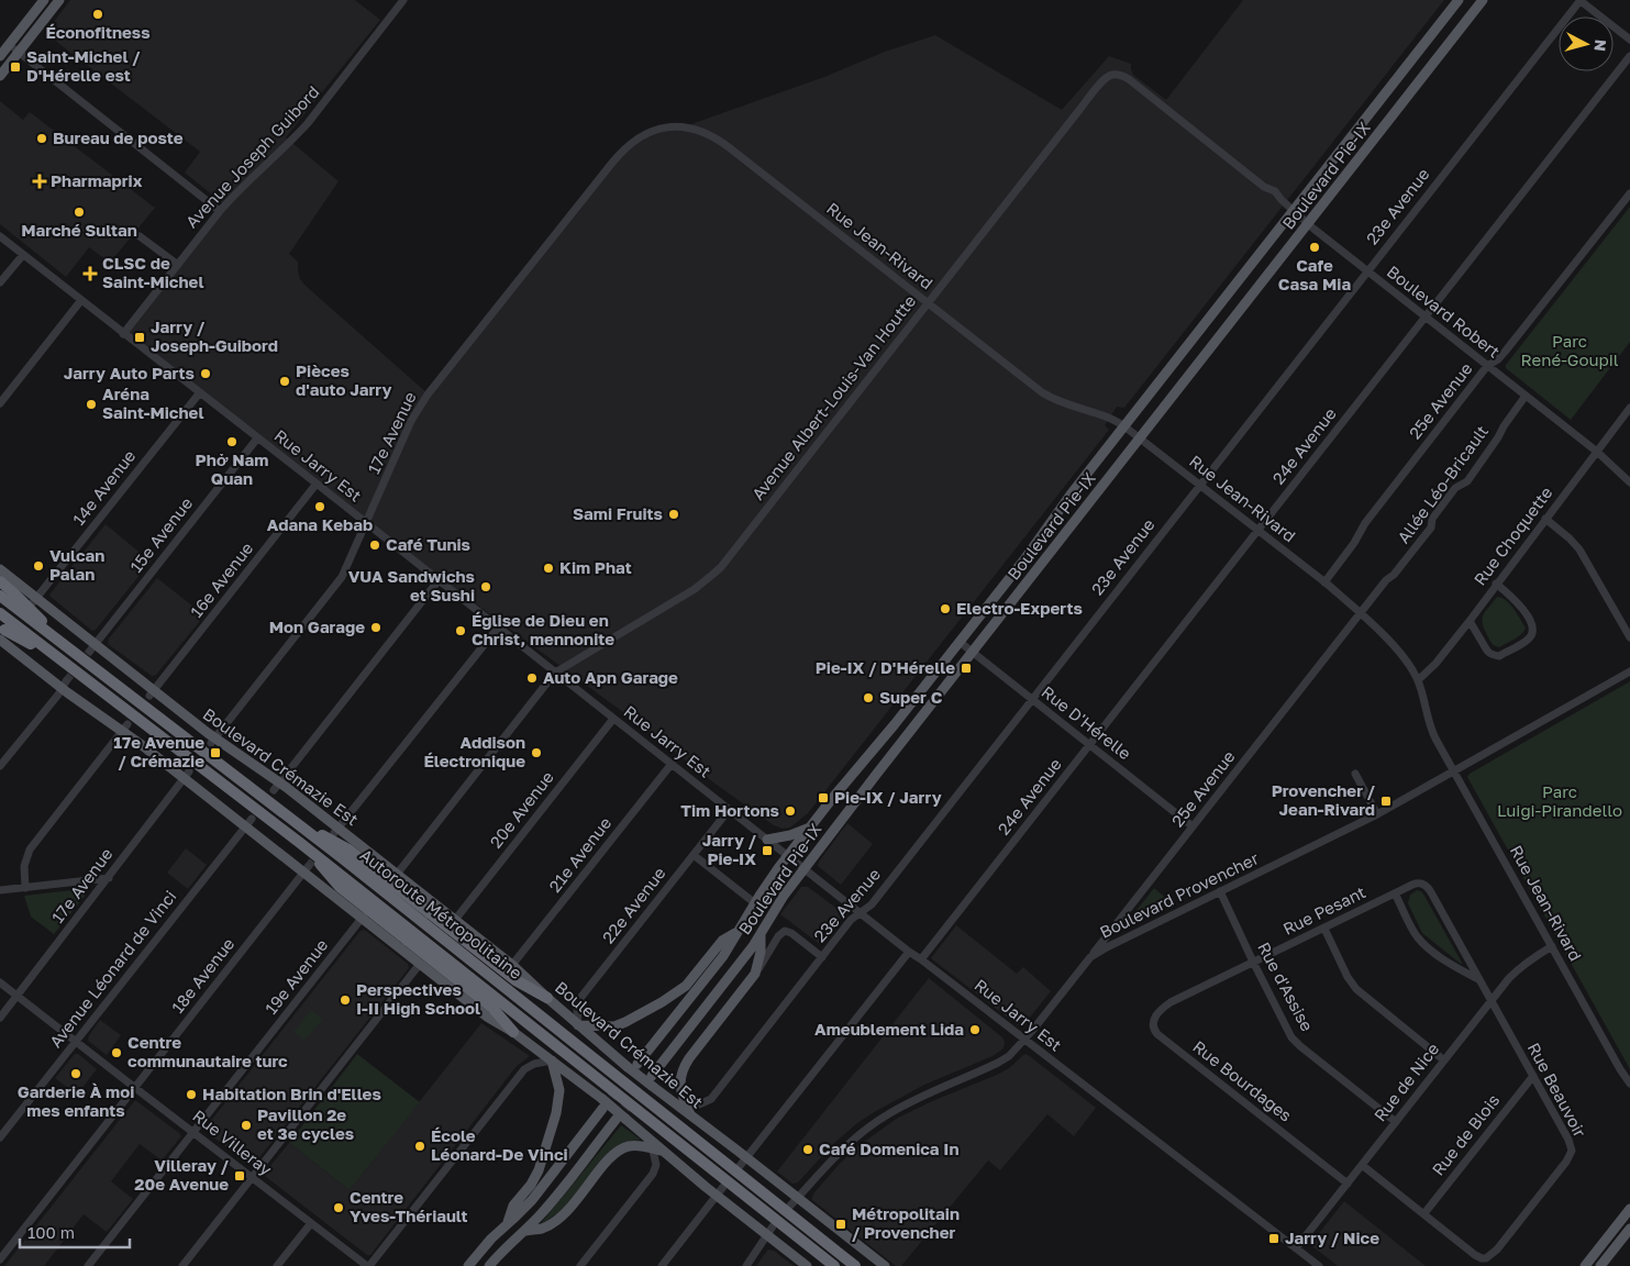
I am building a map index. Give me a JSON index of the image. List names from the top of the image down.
{
  "streets": {
    "highway": ["Autoroute Métropolitaine"],
    "main road": ["Boulevard Pie-IX", "Boulevard Crémazie Est"],
    "street": [
      "Avenue Joseph Guibord",
      "23e Avenue",
      "Rue Jean-Rivard",
      "Boulevard Robert",
      "Avenue Albert-Louis-Van Houtte",
      "25e Avenue",
      "17e Avenue",
      "24e Avenue",
      "Rue Jarry Est",
      "Allée Léo-Bricault",
      "14e Avenue",
      "15e Avenue",
      "Rue Choquette",
      "16e Avenue",
      "Rue D'Hérelle",
      "20e Avenue",
      "21e Avenue",
      "Boulevard Provencher",
      "22e Avenue",
      "Rue Pesant",
      "Avenue Léonard de Vinci",
      "18e Avenue",
      "19e Avenue",
      "Rue d'Assise",
      "Rue Bourdages",
      "Rue de Nice",
      "Rue Beauvoir",
      "Rue de Blois",
      "Rue Villeray"
    ]
  },
  "crossings": [
    ["Avenue Joseph Guibord", "Rue Jarry Est"],
    ["Boulevard Pie-IX", "Rue Jean-Rivard"],
    ["Boulevard Pie-IX", "Boulevard Robert"],
    ["Boulevard Pie-IX", "Rue Jarry Est"],
    ["Boulevard Pie-IX", "Rue D'Hérelle"],
    ["Boulevard Pie-IX", "Boulevard Crémazie Est"],
    ["23e Avenue", "Rue Jean-Rivard"],
    ["23e Avenue", "Boulevard Robert"],
    ["23e Avenue", "Rue Jarry Est"],
    ["23e Avenue", "Rue D'Hérelle"],
    ["23e Avenue", "Boulevard Crémazie Est"],
    ["Rue Jean-Rivard", "Avenue Albert-Louis-Van Houtte"],
    ["Rue Jean-Rivard", "25e Avenue"],
    ["Rue Jean-Rivard", "17e Avenue"],
    ["Rue Jean-Rivard", "24e Avenue"],
    ["Rue Jean-Rivard", "Allée Léo-Bricault"],
    ["Rue Jean-Rivard", "Rue Choquette"],
    ["Rue Jean-Rivard", "Boulevard Provencher"],
    ["Rue Jean-Rivard", "Rue de Nice"],
    ["Boulevard Robert", "Avenue Albert-Louis-Van Houtte"],
    ["Boulevard Robert", "25e Avenue"],
    ["Boulevard Robert", "24e Avenue"],
    ["Boulevard Robert", "Allée Léo-Bricault"],
    ["Boulevard Robert", "Rue Choquette"],
    ["Avenue Albert-Louis-Van Houtte", "Rue Jarry Est"],
    ["25e Avenue", "Allée Léo-Bricault"],
    ["25e Avenue", "Rue D'Hérelle"],
    ["25e Avenue", "Boulevard Provencher"],
    ["17e Avenue", "Rue Jarry Est"],
    ["17e Avenue", "Boulevard Crémazie Est"],
    ["17e Avenue", "Rue Villeray"],
    ["24e Avenue", "Rue Jarry Est"],
    ["24e Avenue", "Rue D'Hérelle"],
    ["Rue Jarry Est", "14e Avenue"],
    ["Rue Jarry Est", "15e Avenue"],
    ["Rue Jarry Est", "16e Avenue"],
    ["Rue Jarry Est", "20e Avenue"],
    ["Rue Jarry Est", "21e Avenue"],
    ["Rue Jarry Est", "Boulevard Provencher"],
    ["Rue Jarry Est", "22e Avenue"],
    ["Rue Jarry Est", "Rue de Nice"],
    ["14e Avenue", "Boulevard Crémazie Est"],
    ["15e Avenue", "Boulevard Crémazie Est"],
    ["16e Avenue", "Boulevard Crémazie Est"],
    ["Boulevard Crémazie Est", "20e Avenue"],
    ["Boulevard Crémazie Est", "21e Avenue"],
    ["Boulevard Crémazie Est", "Boulevard Provencher"],
    ["Boulevard Crémazie Est", "22e Avenue"],
    ["Boulevard Provencher", "Rue d'Assise"],
    ["Rue Pesant", "Rue d'Assise"],
    ["Rue Pesant", "Rue Bourdages"],
    ["Rue Pesant", "Rue Beauvoir"],
    ["Avenue Léonard de Vinci", "Rue Villeray"],
    ["18e Avenue", "Rue Villeray"],
    ["19e Avenue", "Rue Villeray"],
    ["Rue d'Assise", "Rue de Nice"],
    ["Rue Bourdages", "Rue de Nice"],
    ["Rue de Nice", "Rue Beauvoir"],
    ["Rue Beauvoir", "Rue de Blois"]
  ],
  "parks": ["Parc René-Goupil", "Parc Luigi-Pirandello"],
  "places": {
    "other": [
      "Éconofitness",
      "Bureau de poste",
      "Marché Sultan",
      "Cafe Casa Mia",
      "Jarry Auto Parts",
      "Pièces d'auto Jarry",
      "Aréna Saint-Michel",
      "Phở Nam Quan",
      "Adana Kebab",
      "Sami Fruits",
      "Café Tunis",
      "Vulcan Palan",
      "Kim Phat",
      "VUA Sandwichs et Sushi",
      "Electro-Experts",
      "Mon Garage",
      "Église de Dieu en Christ, mennonite",
      "Auto Apn Garage",
      "Super C",
      "Addison Électronique",
      "Tim Hortons",
      "Perspectives I-II High School",
      "Ameublement Lida",
      "Centre communautaire turc",
      "Garderie À moi mes enfants",
      "Habitation Brin d'Elles",
      "Pavillon 2e et 3e cycles",
      "École Léonard-De Vinci",
      "Café Domenica In",
      "Centre Yves-Thériault"
    ],
    "transit": [
      "Saint-Michel / D'Hérelle est",
      "Jarry / Joseph-Guibord",
      "Pie-IX / D'Hérelle",
      "17e Avenue / Crémazie",
      "Pie-IX / Jarry",
      "Provencher / Jean-Rivard",
      "Jarry / Pie-IX",
      "Villeray / 20e Avenue",
      "Métropolitain / Provencher",
      "Jarry / Nice"
    ],
    "health": ["Pharmaprix", "CLSC de Saint-Michel"]
  },
  "scale_bar": "100 m",
  "north": "right"
}
